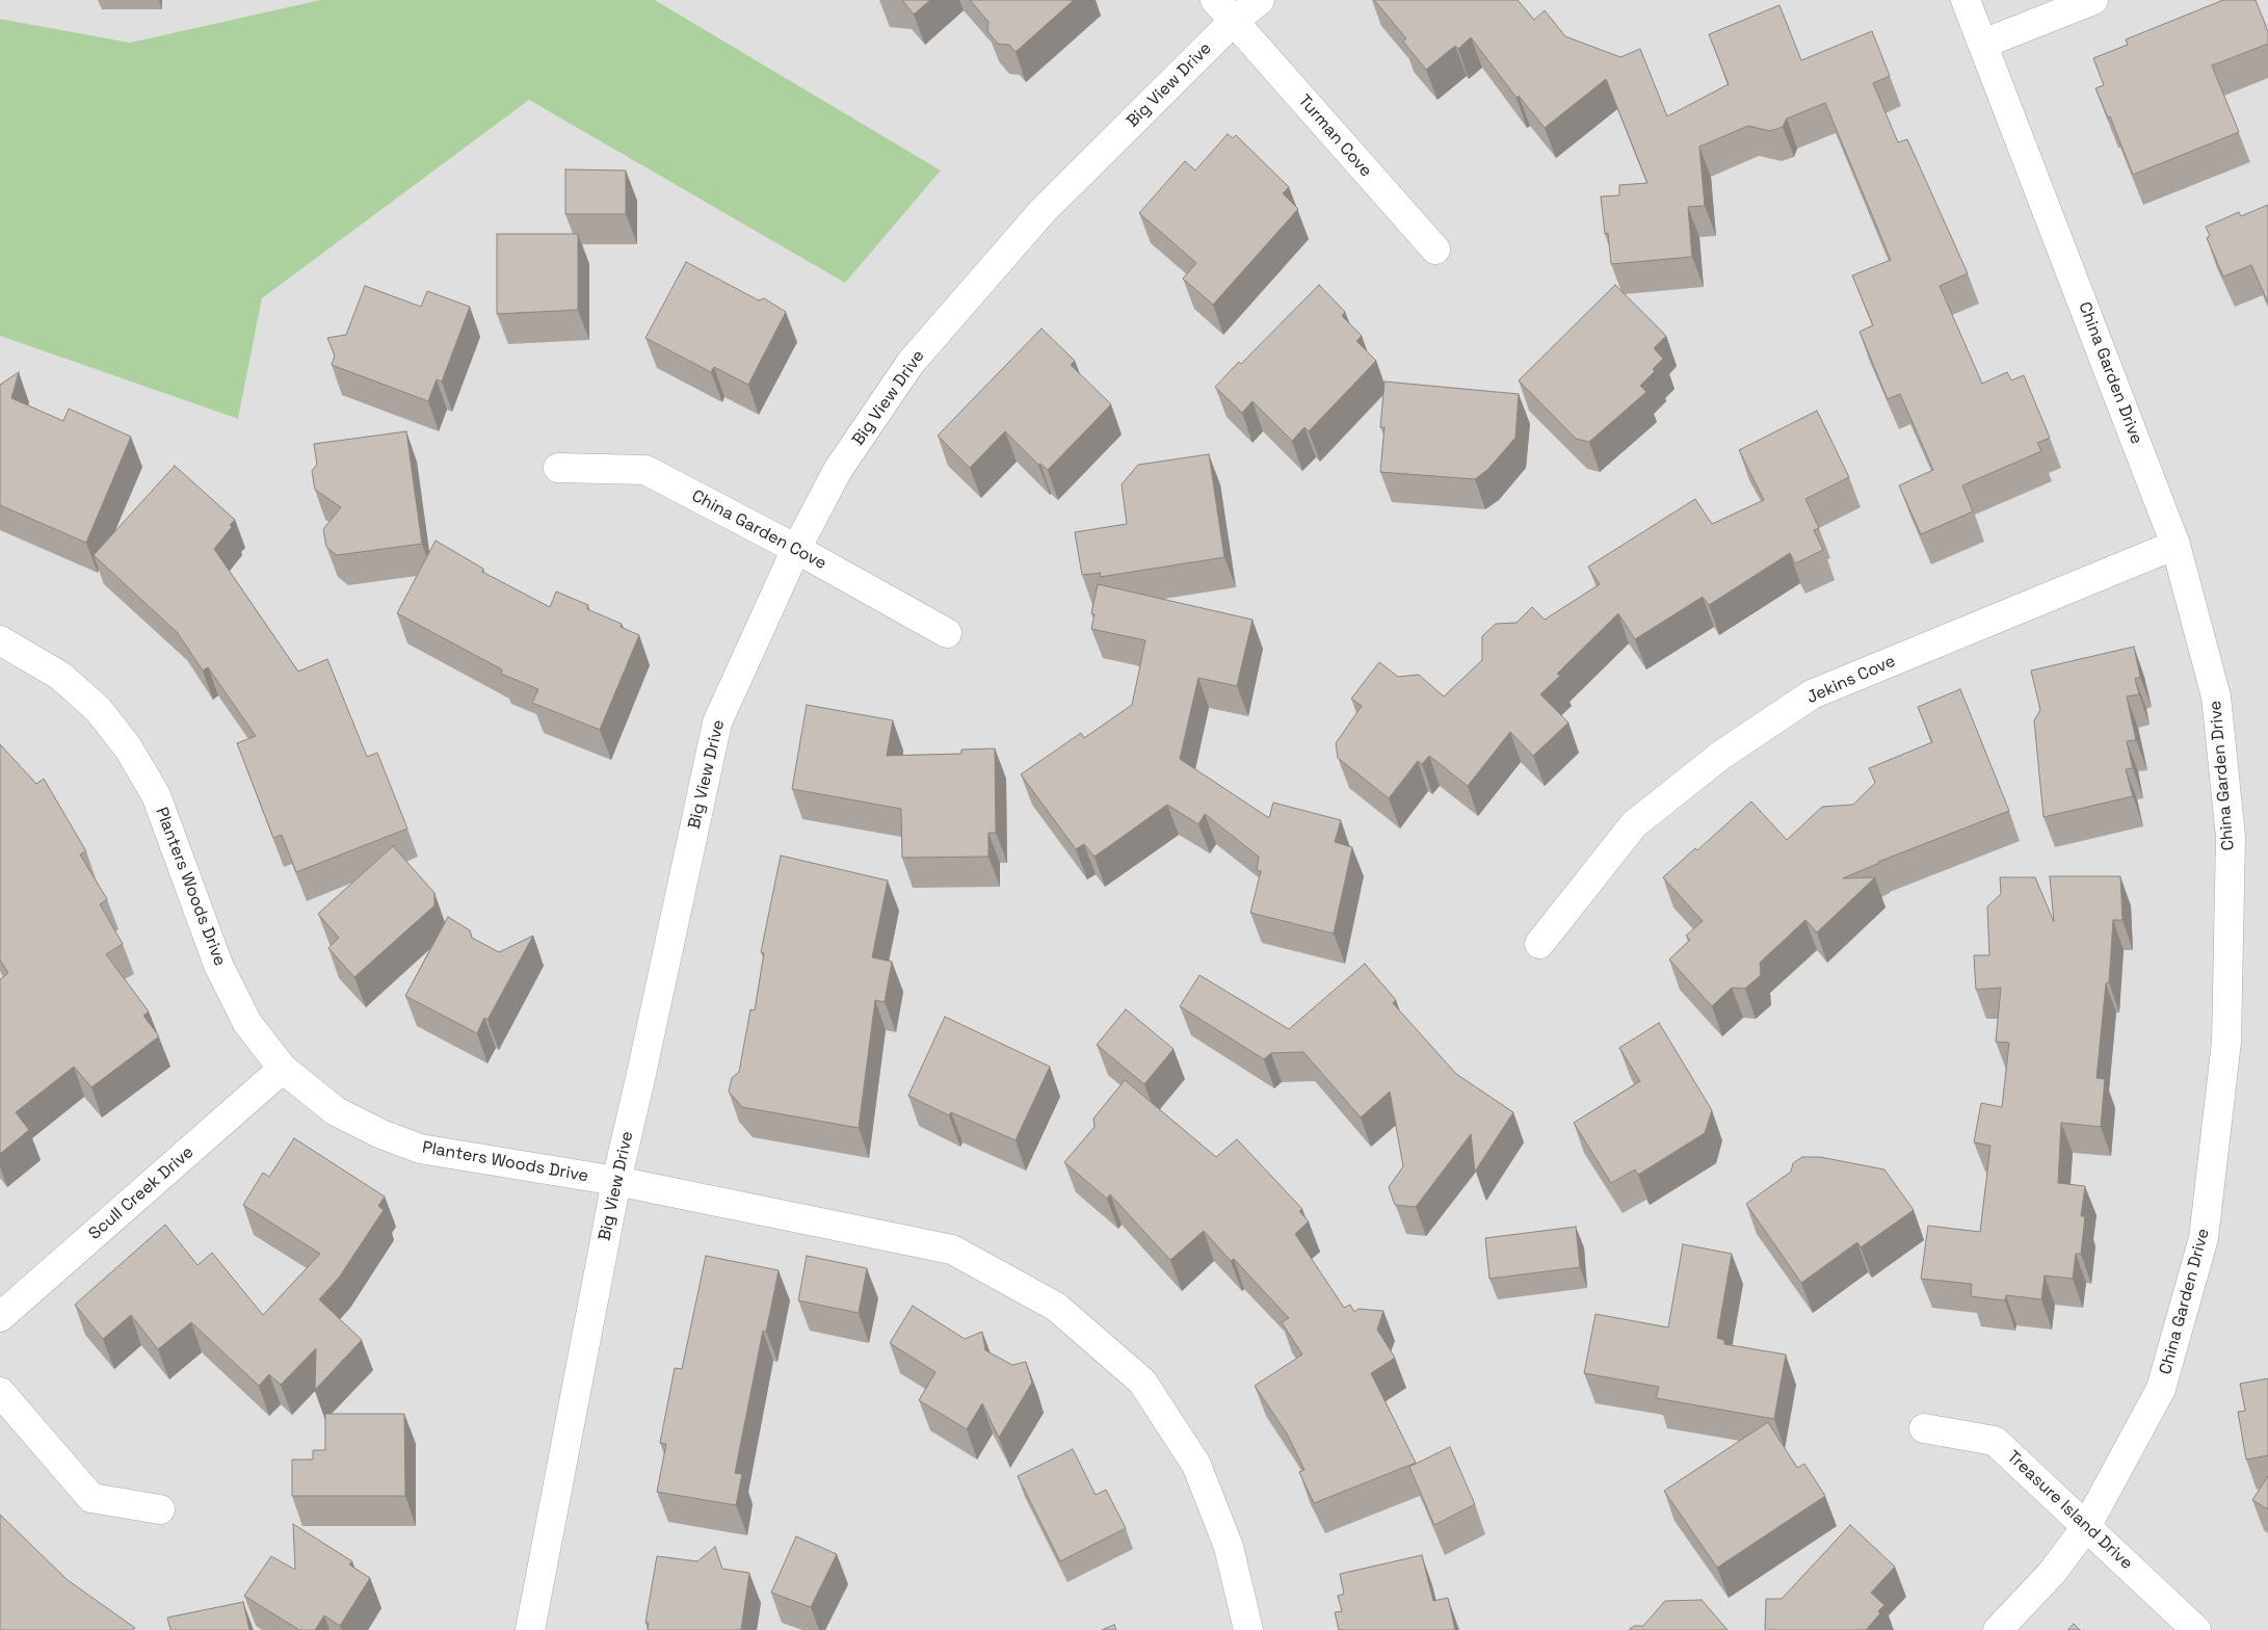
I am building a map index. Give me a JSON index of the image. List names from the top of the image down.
{
  "streets": {
    "street": [
      "Big View Drive",
      "Turman Cove",
      "China Garden Drive",
      "China Garden Cove",
      "Jekins Cove",
      "Planters Woods Drive",
      "Scull Creek Drive",
      "Treasure Island Drive"
    ]
  },
  "crossings": [
    ["Big View Drive", "Turman Cove"],
    ["Big View Drive", "China Garden Cove"],
    ["Big View Drive", "Planters Woods Drive"],
    ["China Garden Drive", "Jekins Cove"],
    ["China Garden Drive", "Treasure Island Drive"],
    ["Planters Woods Drive", "Scull Creek Drive"]
  ]
}
